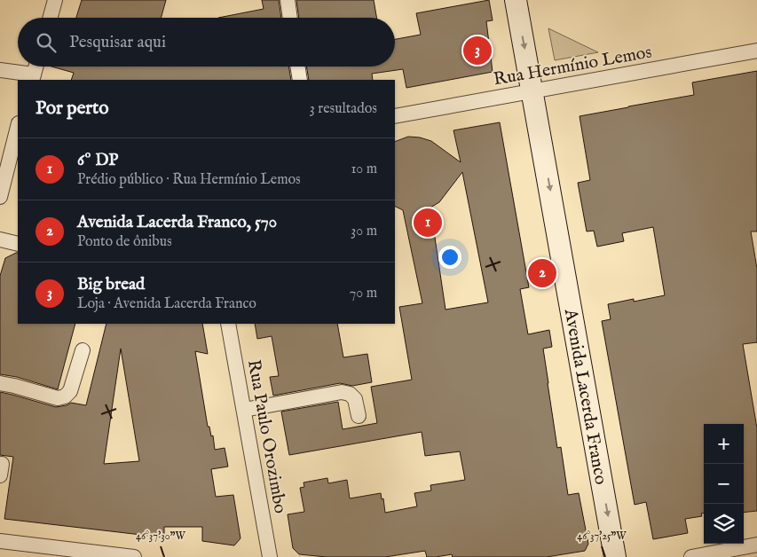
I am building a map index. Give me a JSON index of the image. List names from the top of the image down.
{
  "streets": {
    "street": ["Rua Hermínio Lemos", "Avenida Lacerda Franco", "Rua Paulo Orozimbo"]
  },
  "crossings": [
    ["Rua Hermínio Lemos", "Avenida Lacerda Franco"]
  ],
  "one_way": ["Avenida Lacerda Franco"],
  "page": {
    "search": "Pesquisar aqui",
    "pins": ["3", "1", "2"],
    "heading": ["Por perto", "3 resultados"],
    "list": [
      {
        "mark": "1",
        "name": "6º DP",
        "note": "Prédio público · Rua Hermínio Lemos",
        "value": "10 m"
      },
      {
        "mark": "2",
        "name": "Avenida Lacerda Franco, 570",
        "note": "Ponto de ônibus",
        "value": "30 m"
      },
      {
        "mark": "3",
        "name": "Big bread",
        "note": "Loja · Avenida Lacerda Franco",
        "value": "70 m"
      }
    ],
    "map_buttons": ["+", "−"]
  },
  "coordinates": ["46°37'30\"W", "46°37'25\"W"]
}
